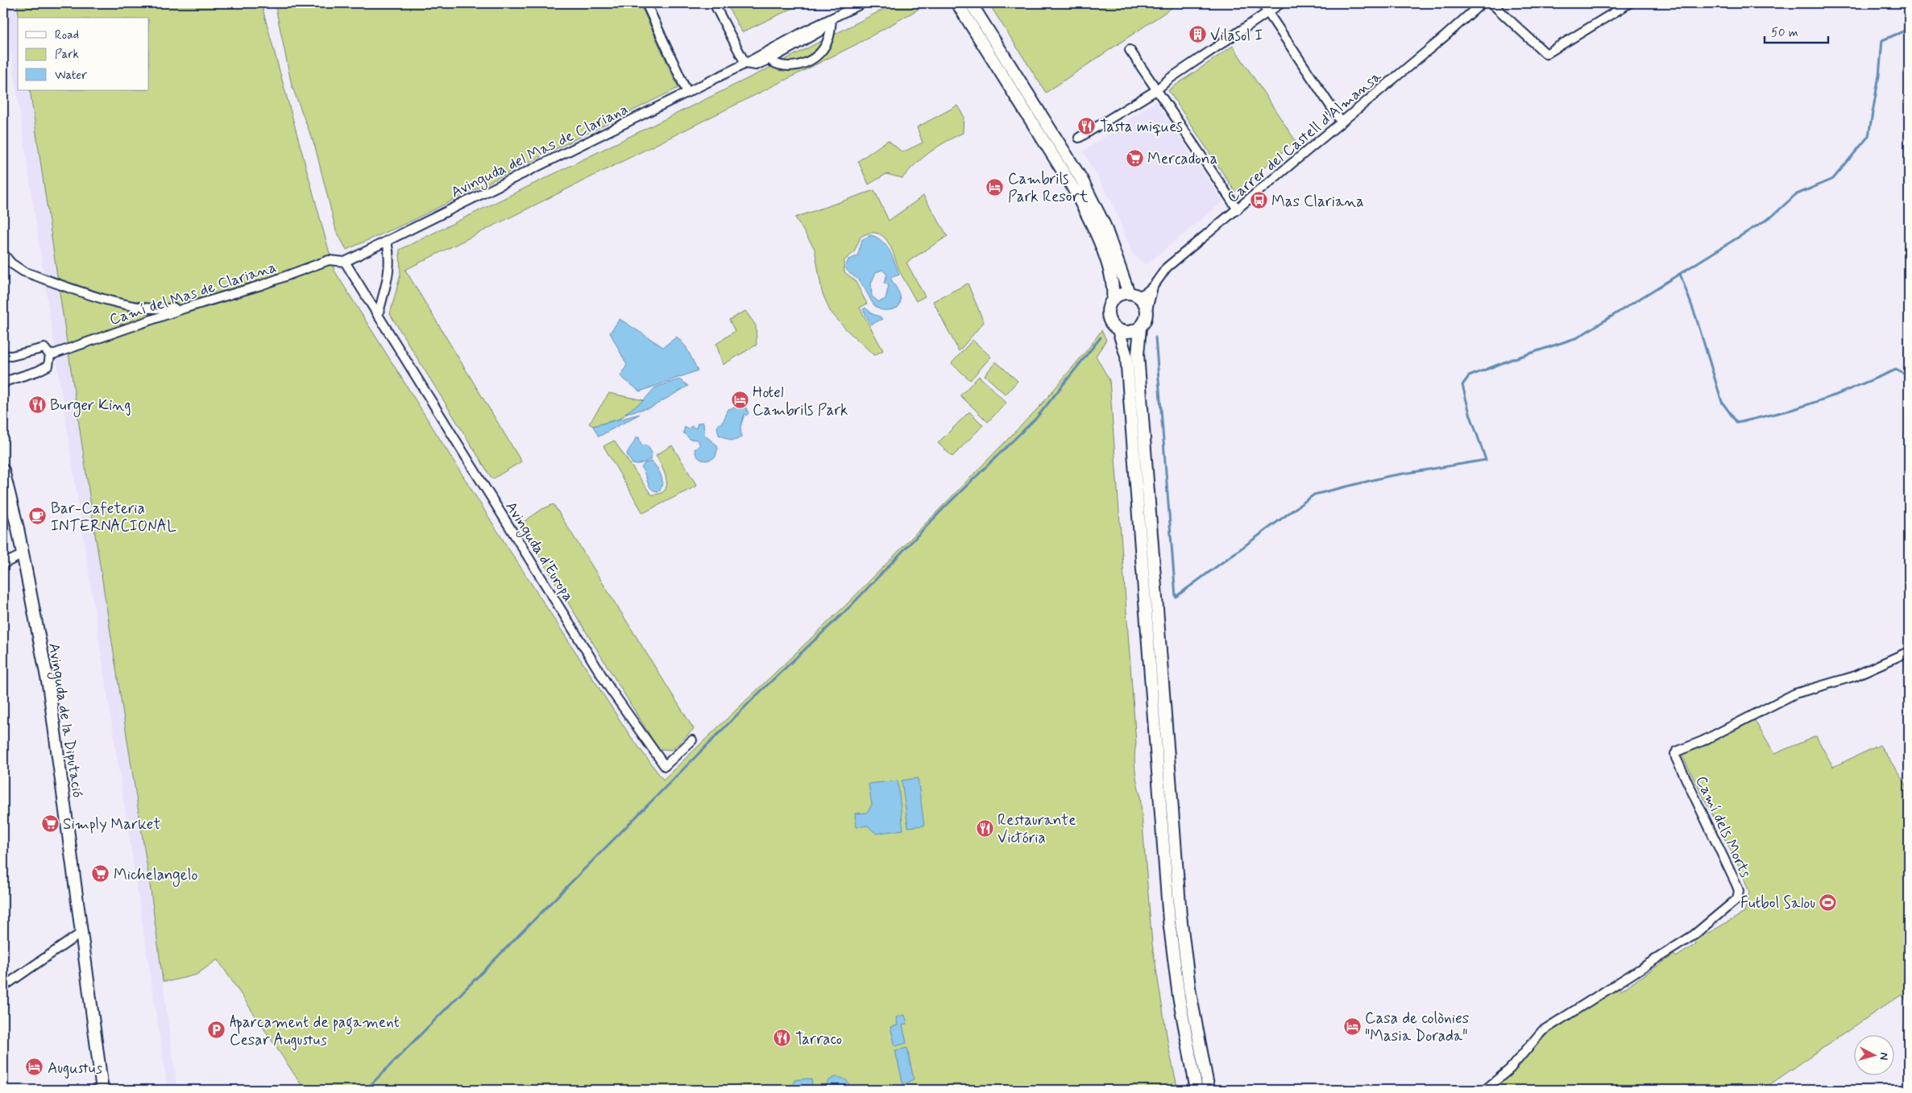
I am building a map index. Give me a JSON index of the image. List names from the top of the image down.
{
  "streets": {
    "street": [
      "Carrer del Castell d'Almansa",
      "Avinguda del Mas de Clariana",
      "Camí del Mas de Clariana",
      "Avinguda d'Europa",
      "Avinguda de la Diputació",
      "Camí dels Morts"
    ]
  },
  "crossings": [
    ["Avinguda del Mas de Clariana", "Camí del Mas de Clariana"],
    ["Avinguda del Mas de Clariana", "Avinguda d'Europa"],
    ["Camí del Mas de Clariana", "Avinguda d'Europa"]
  ],
  "places": {
    "building": ["Vilasol I"],
    "restaurant": [
      "Tasta miques",
      "Burger King",
      "Restaurante Victória",
      "Tarraco"
    ],
    "supermarket": ["Mercadona", "Simply Market", "Michelangelo"],
    "hotel": [
      "Cambrils Park Resort",
      "Hotel Cambrils Park",
      "Casa de colònies \"Masia Dorada\"",
      "Augustus"
    ],
    "bus stop": ["Mas Clariana"],
    "cafe": ["Bar-Cafeteria INTERNACIONAL"],
    "sports": ["Futbol Salou"],
    "parking": ["Aparcament de pagament Cesar Augustus"]
  },
  "legend": ["Road", "Park", "Water"],
  "scale_bar": "50 m",
  "north": "right"
}
